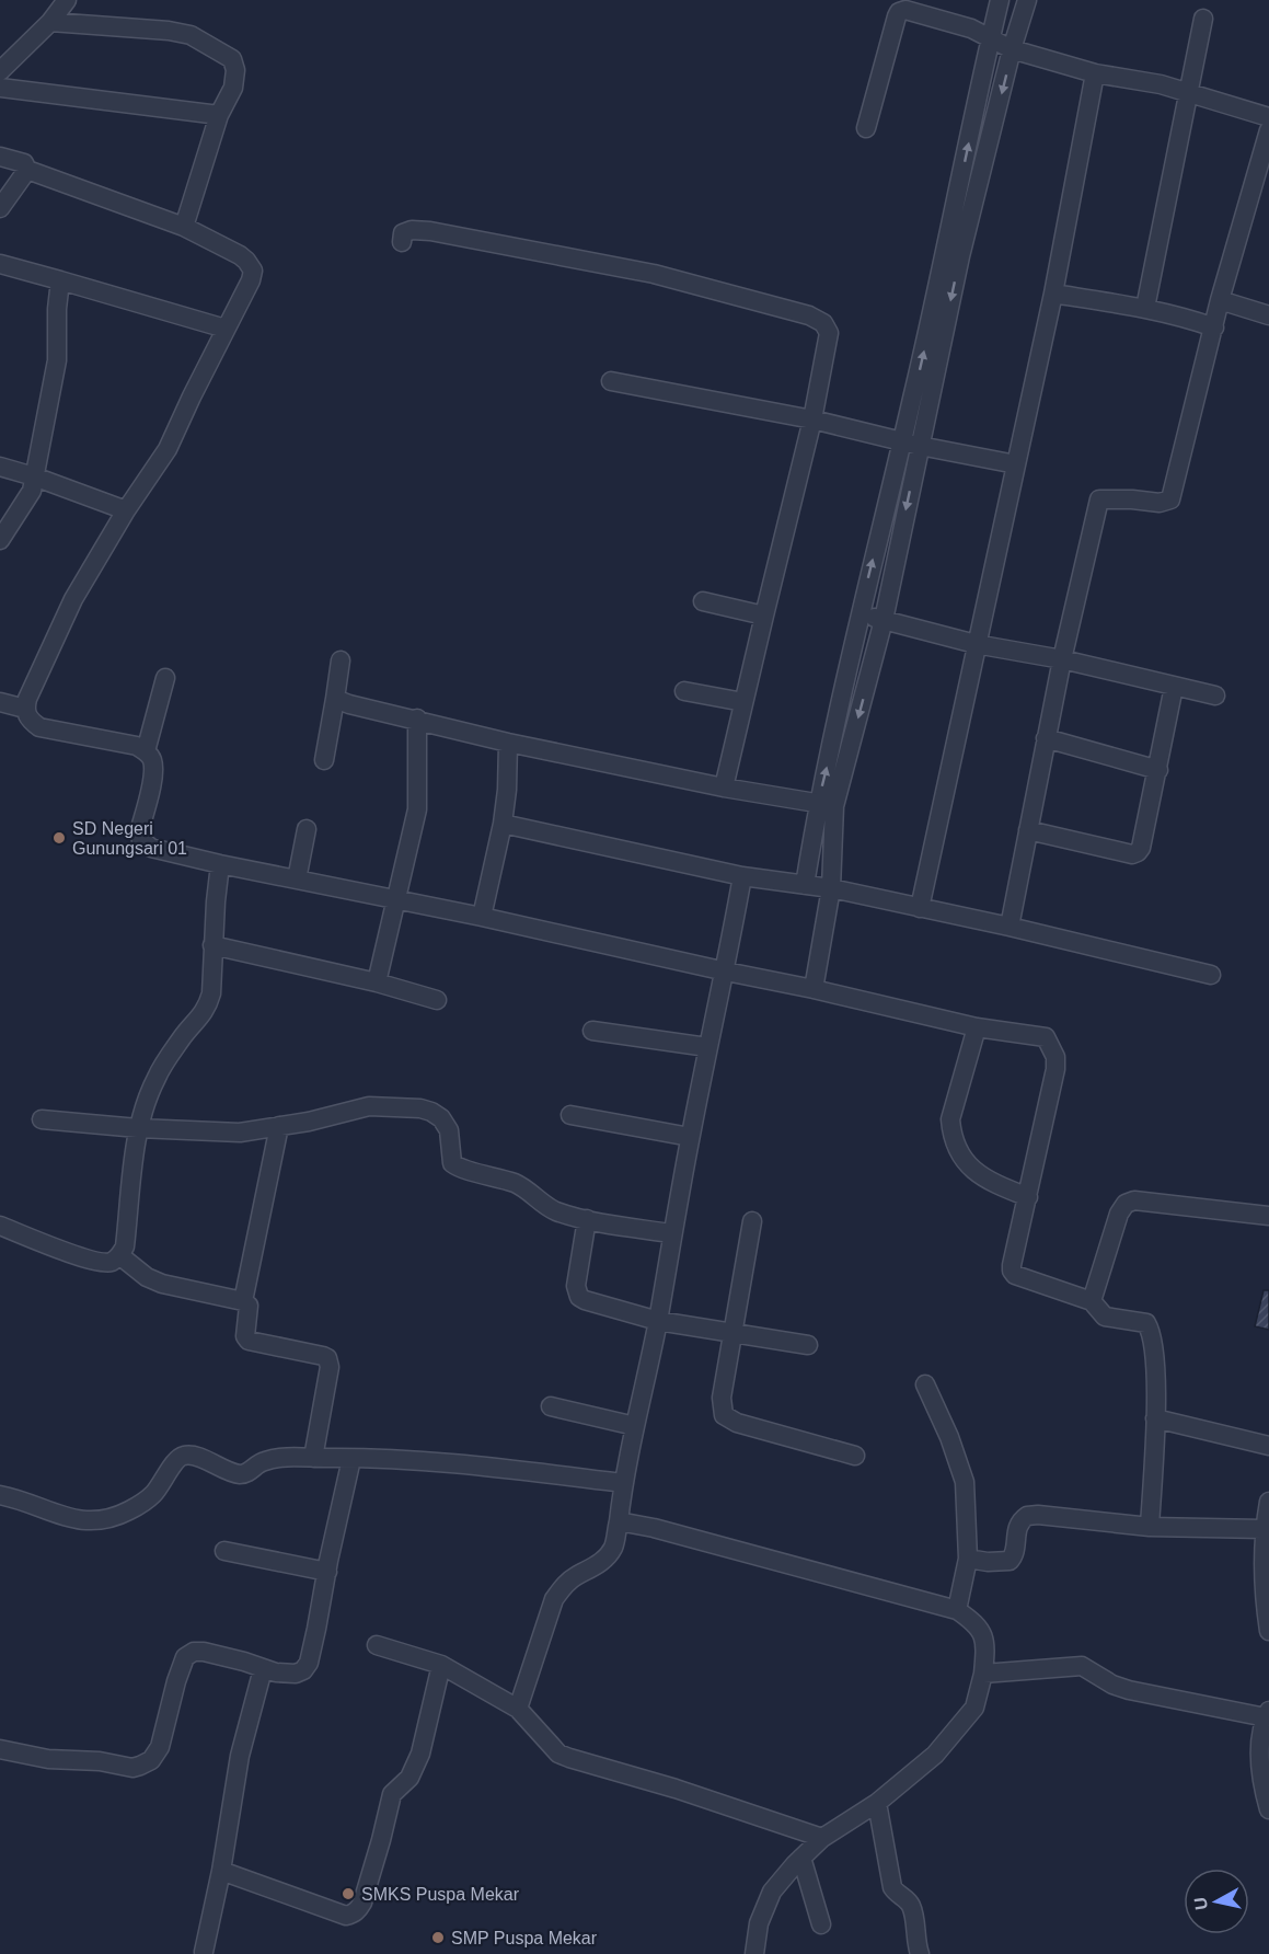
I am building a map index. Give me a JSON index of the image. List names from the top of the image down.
{
  "places": ["SD Negeri Gunungsari 01", "SMKS Puspa Mekar", "SMP Puspa Mekar"],
  "north": "left"
}
